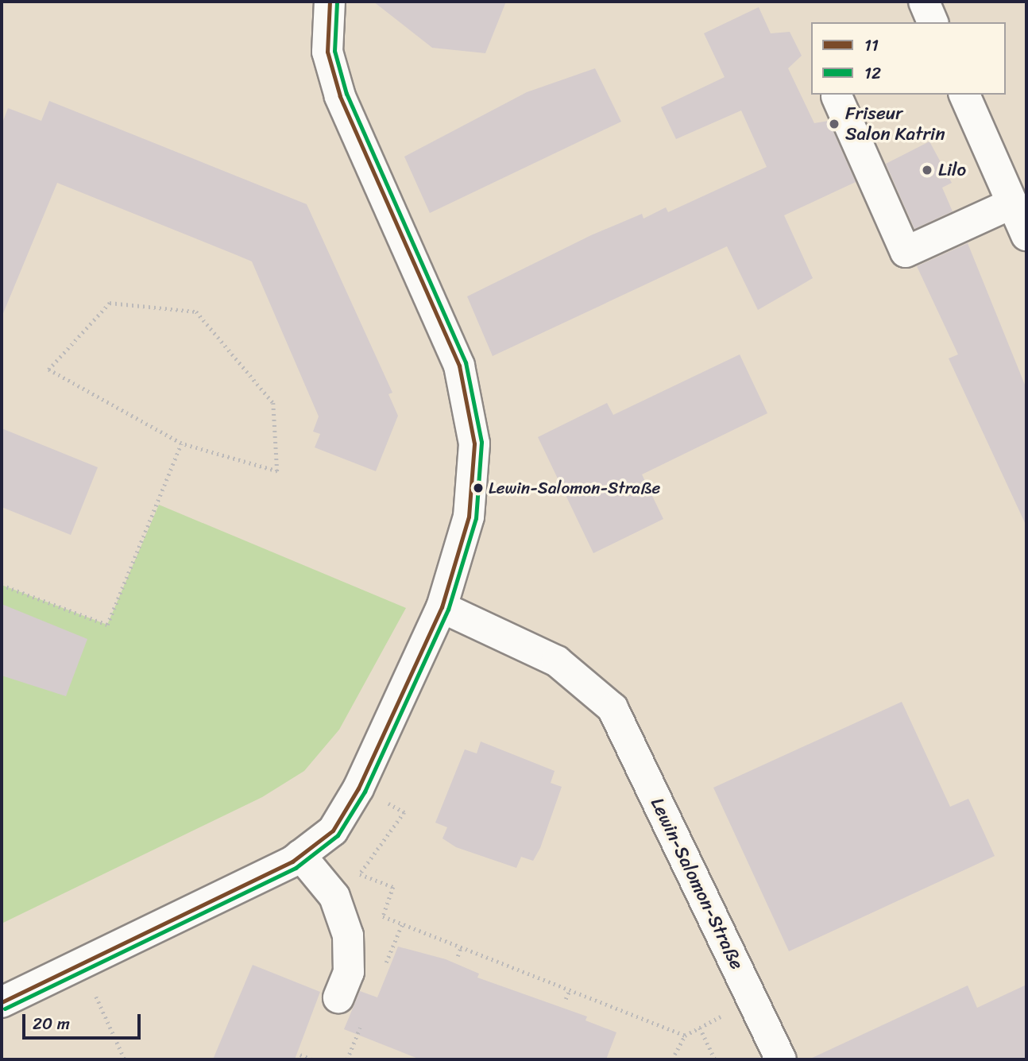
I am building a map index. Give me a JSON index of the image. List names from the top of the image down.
{
  "streets": {
    "street": ["Lewin-Salomon-Straße"]
  },
  "places": ["Friseur Salon Katrin", "Lilo", "Lewin-Salomon-Straße"],
  "lines": ["transit line 11", "transit line 12"],
  "legend": ["11", "12"],
  "scale_bar": "20 m"
}
